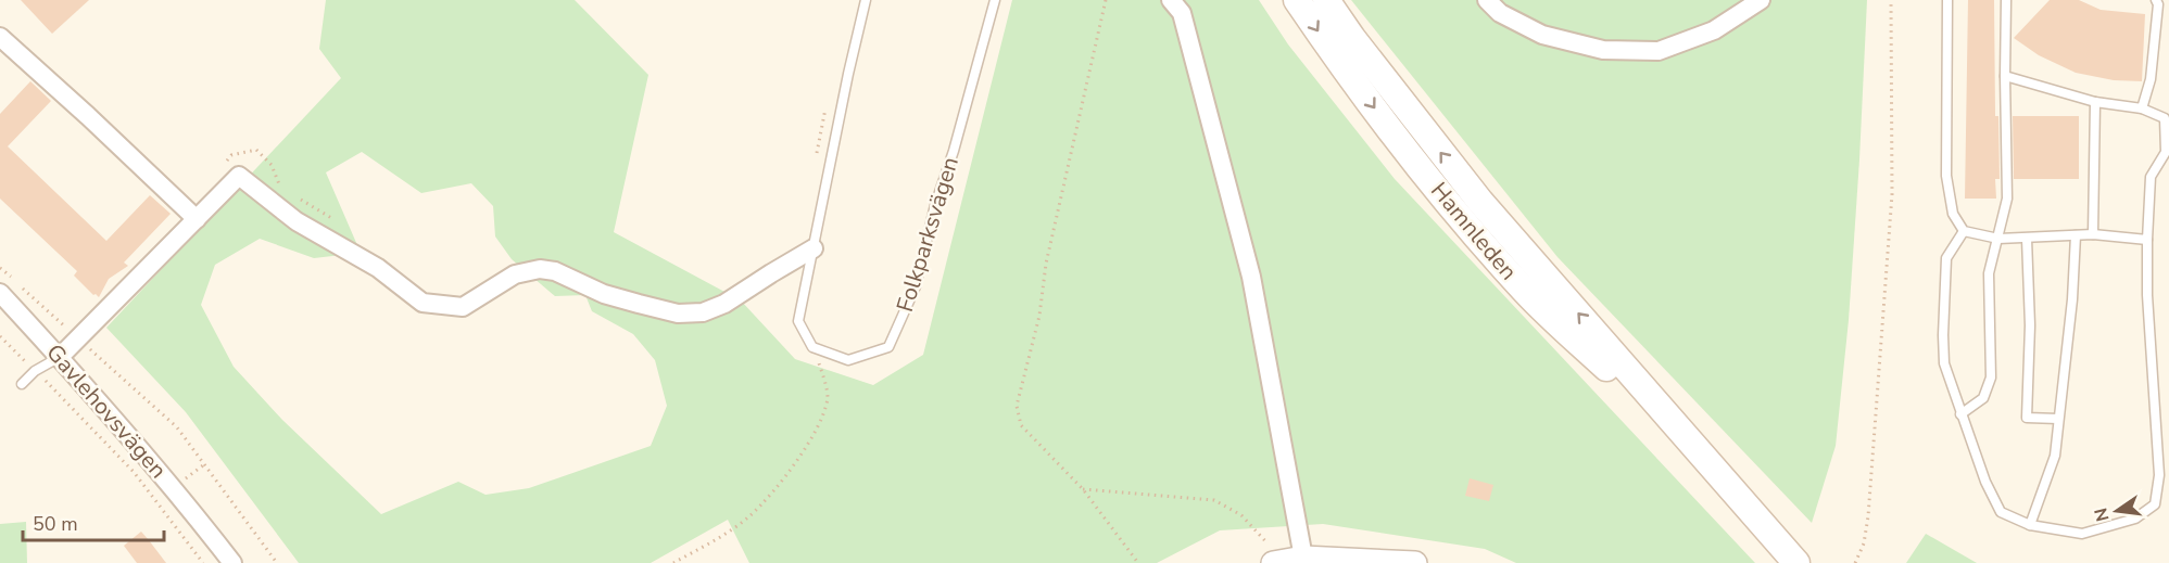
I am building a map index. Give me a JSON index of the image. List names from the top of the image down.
{
  "streets": {
    "main road": ["Hamnleden"],
    "street": ["Gavlehovsvägen"],
    "lane": ["Folkparksvägen"]
  },
  "scale_bar": "50 m",
  "north": "left"
}
